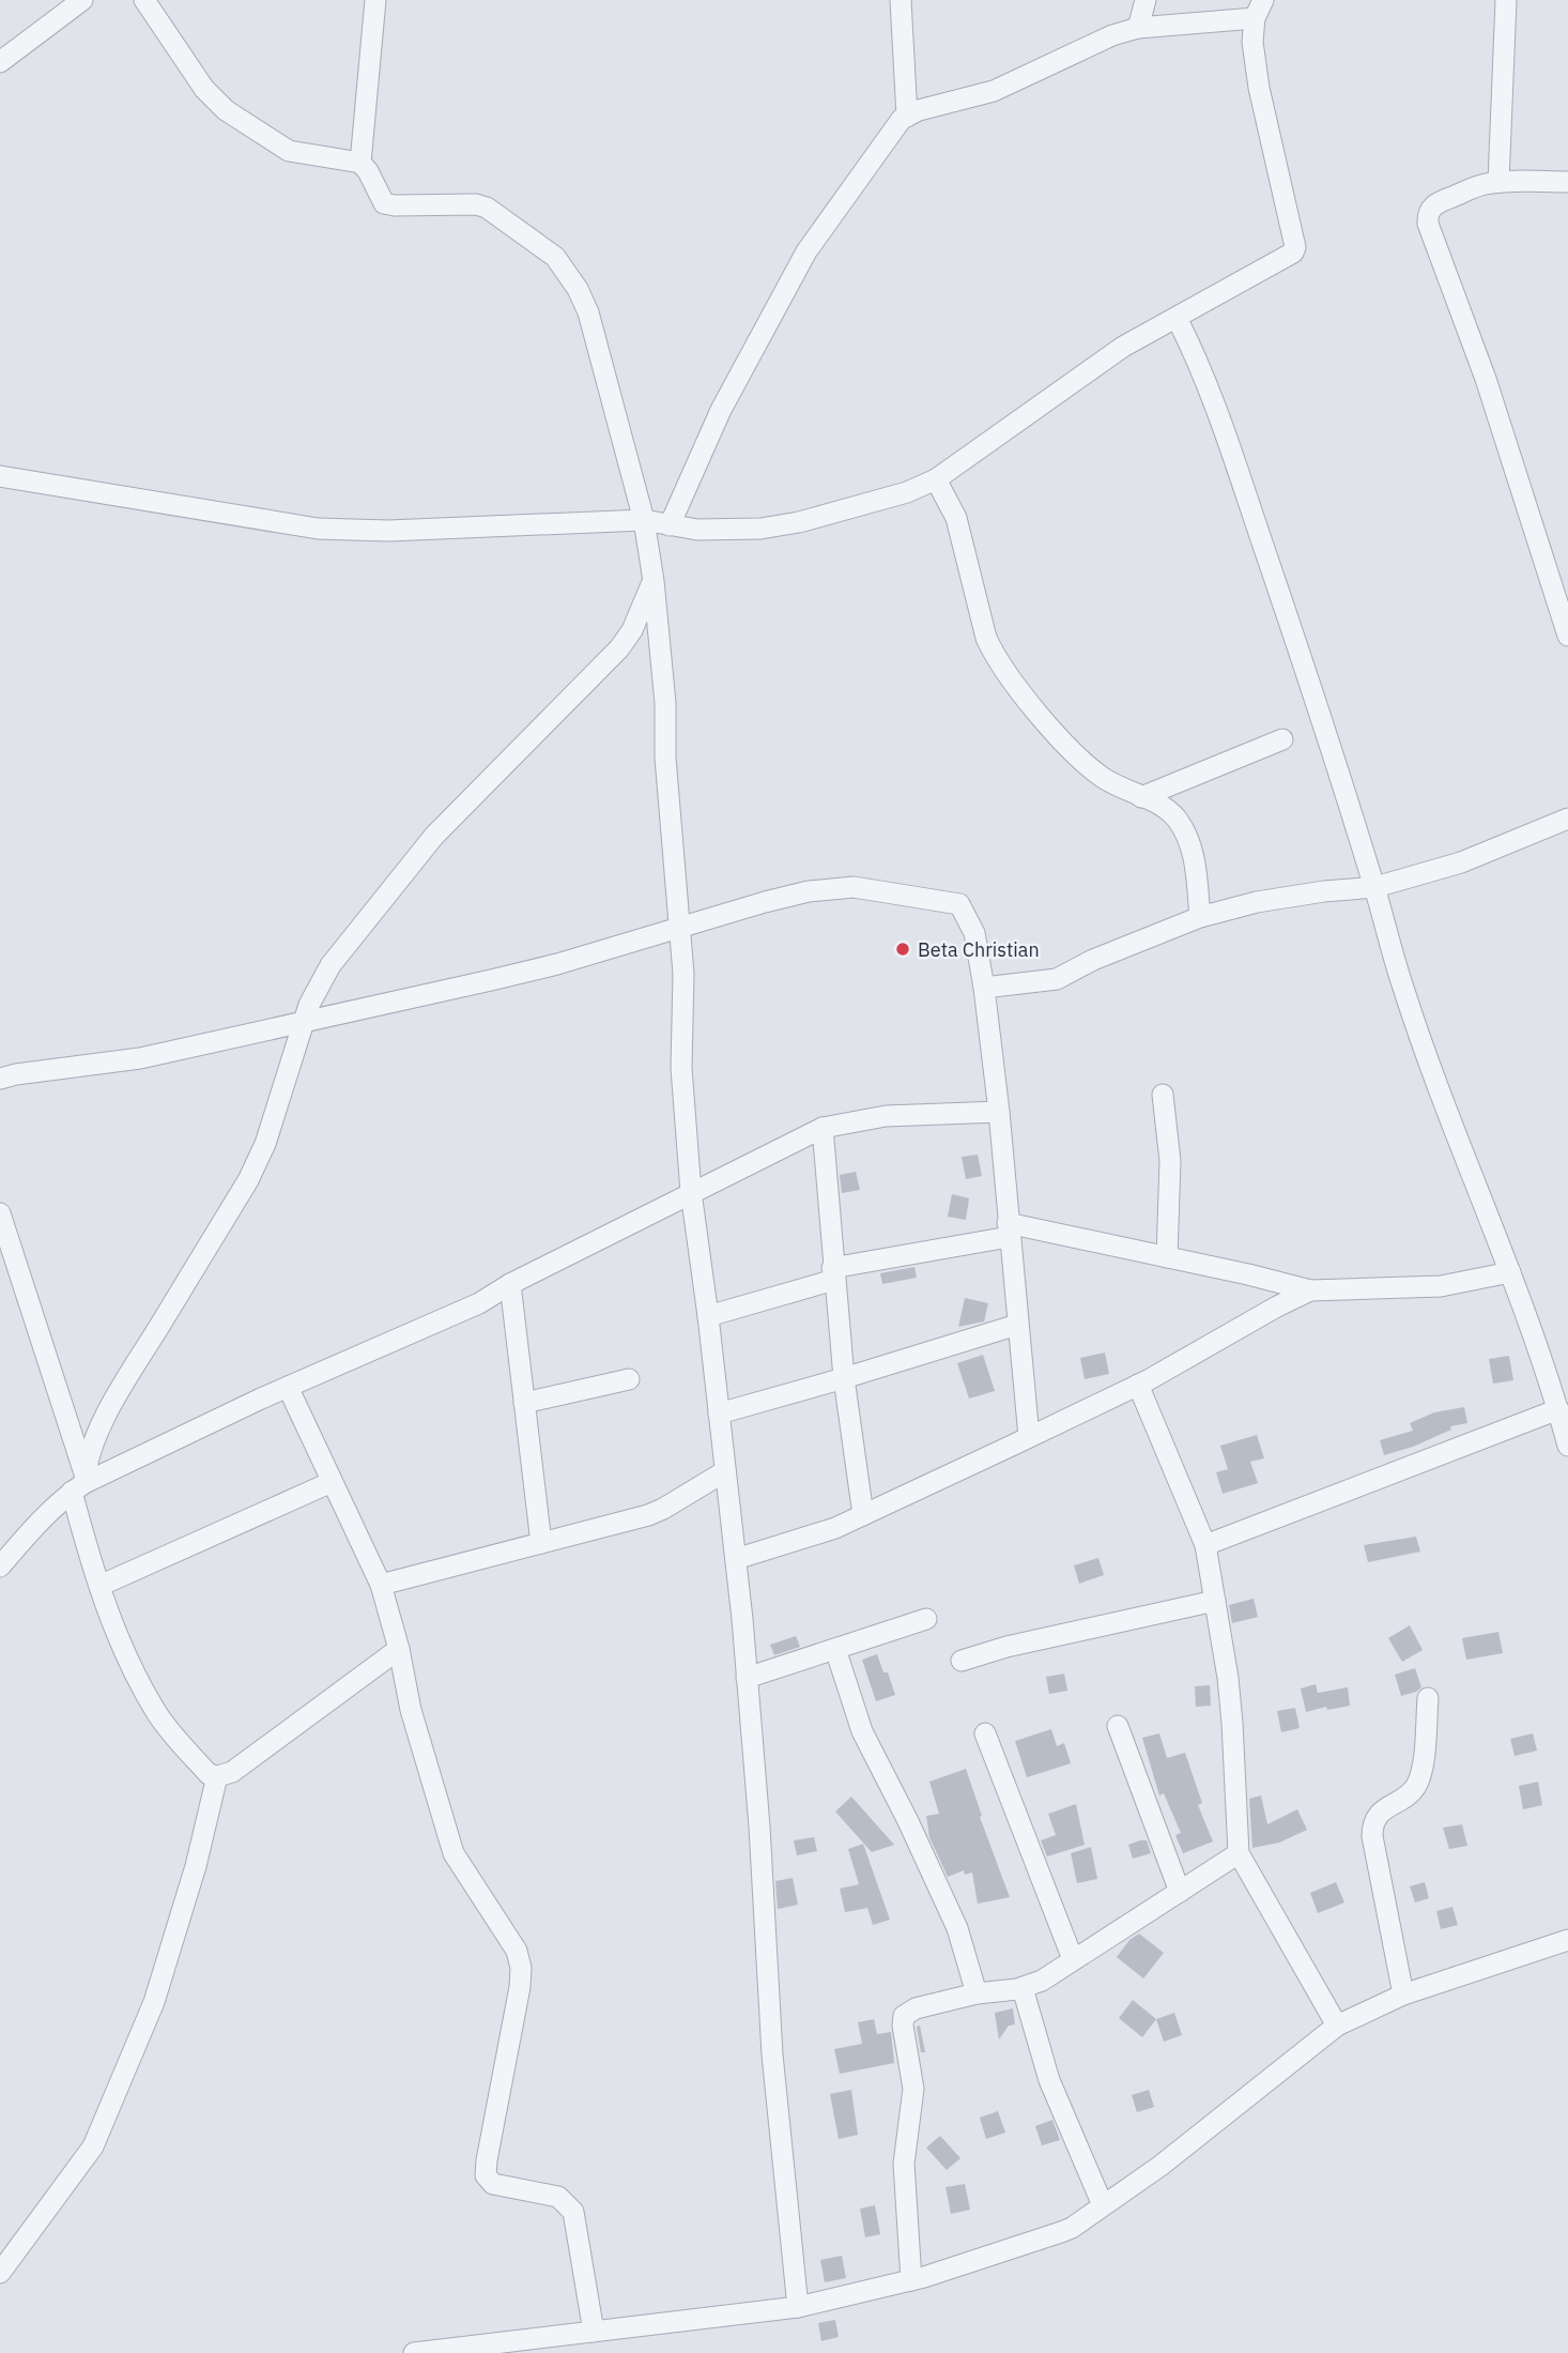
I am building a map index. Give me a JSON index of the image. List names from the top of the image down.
{
  "places": ["Beta Christian"]
}
